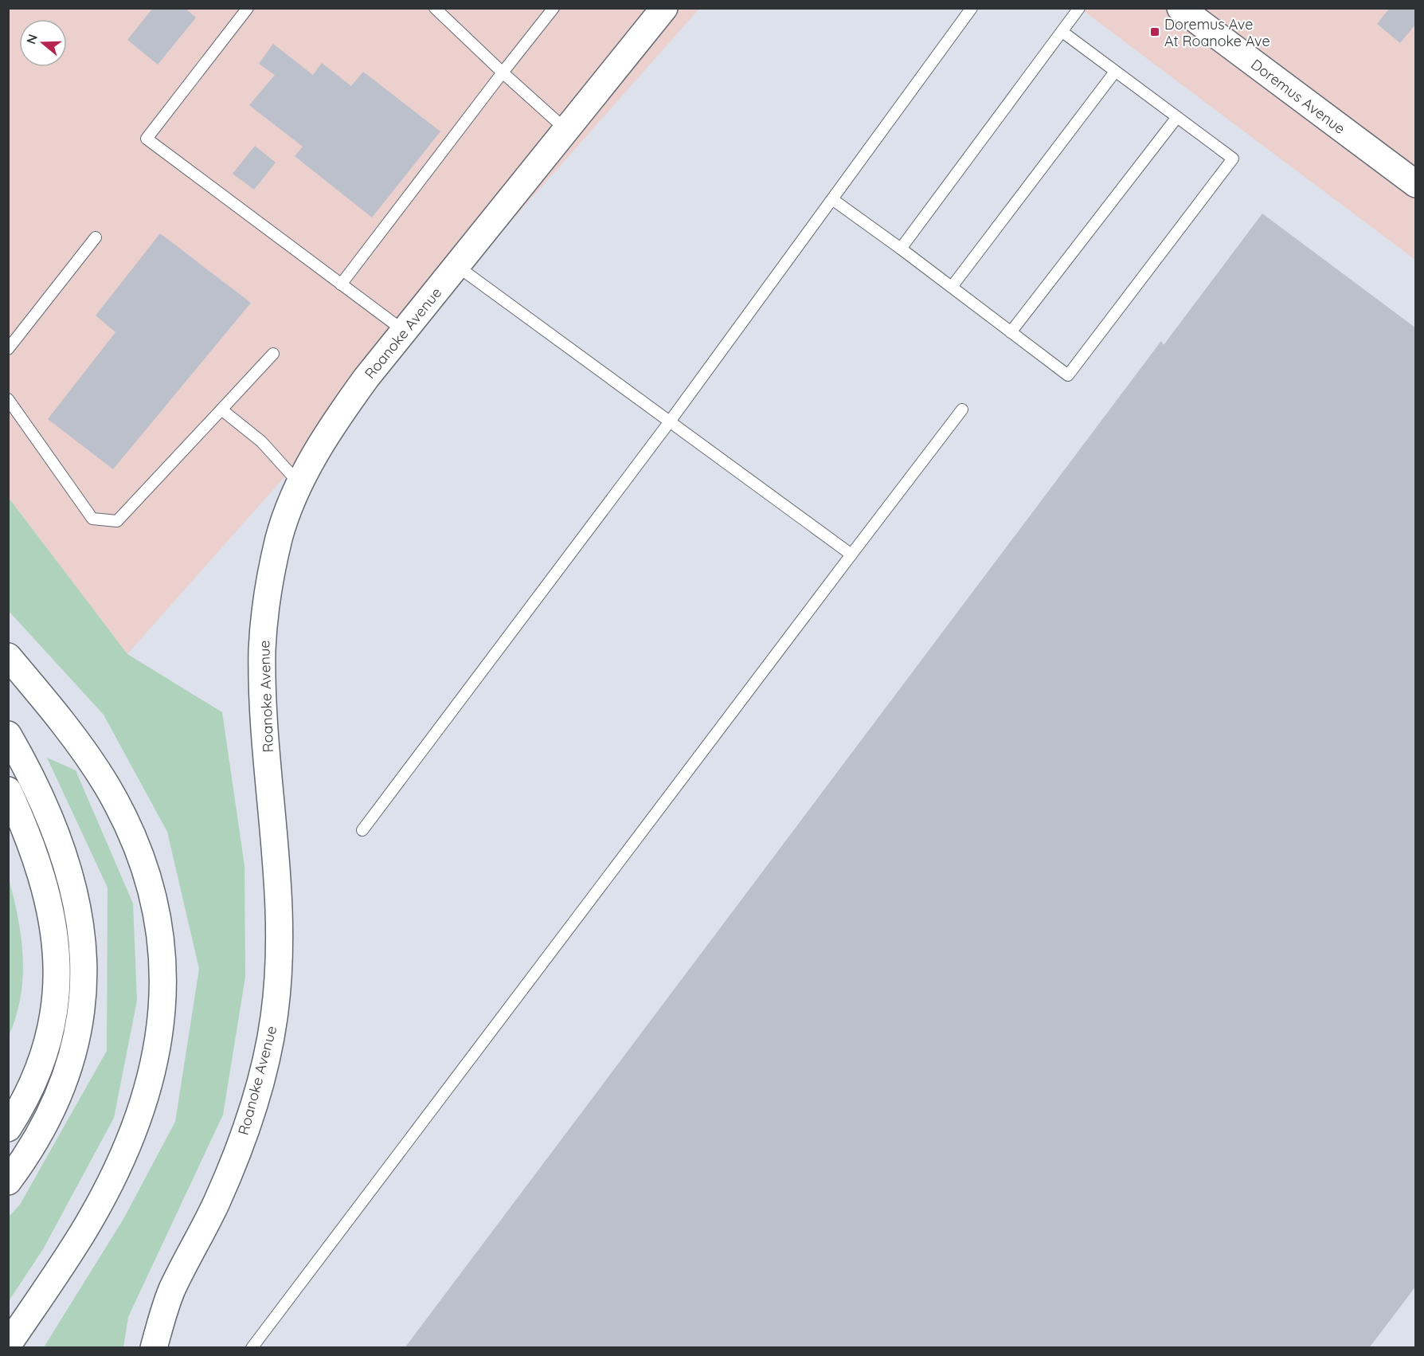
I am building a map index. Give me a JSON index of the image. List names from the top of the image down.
{
  "streets": {
    "main road": ["Doremus Avenue", "Roanoke Avenue"]
  },
  "places": {
    "transit": ["Doremus Ave At Roanoke Ave"]
  },
  "north": "left"
}
